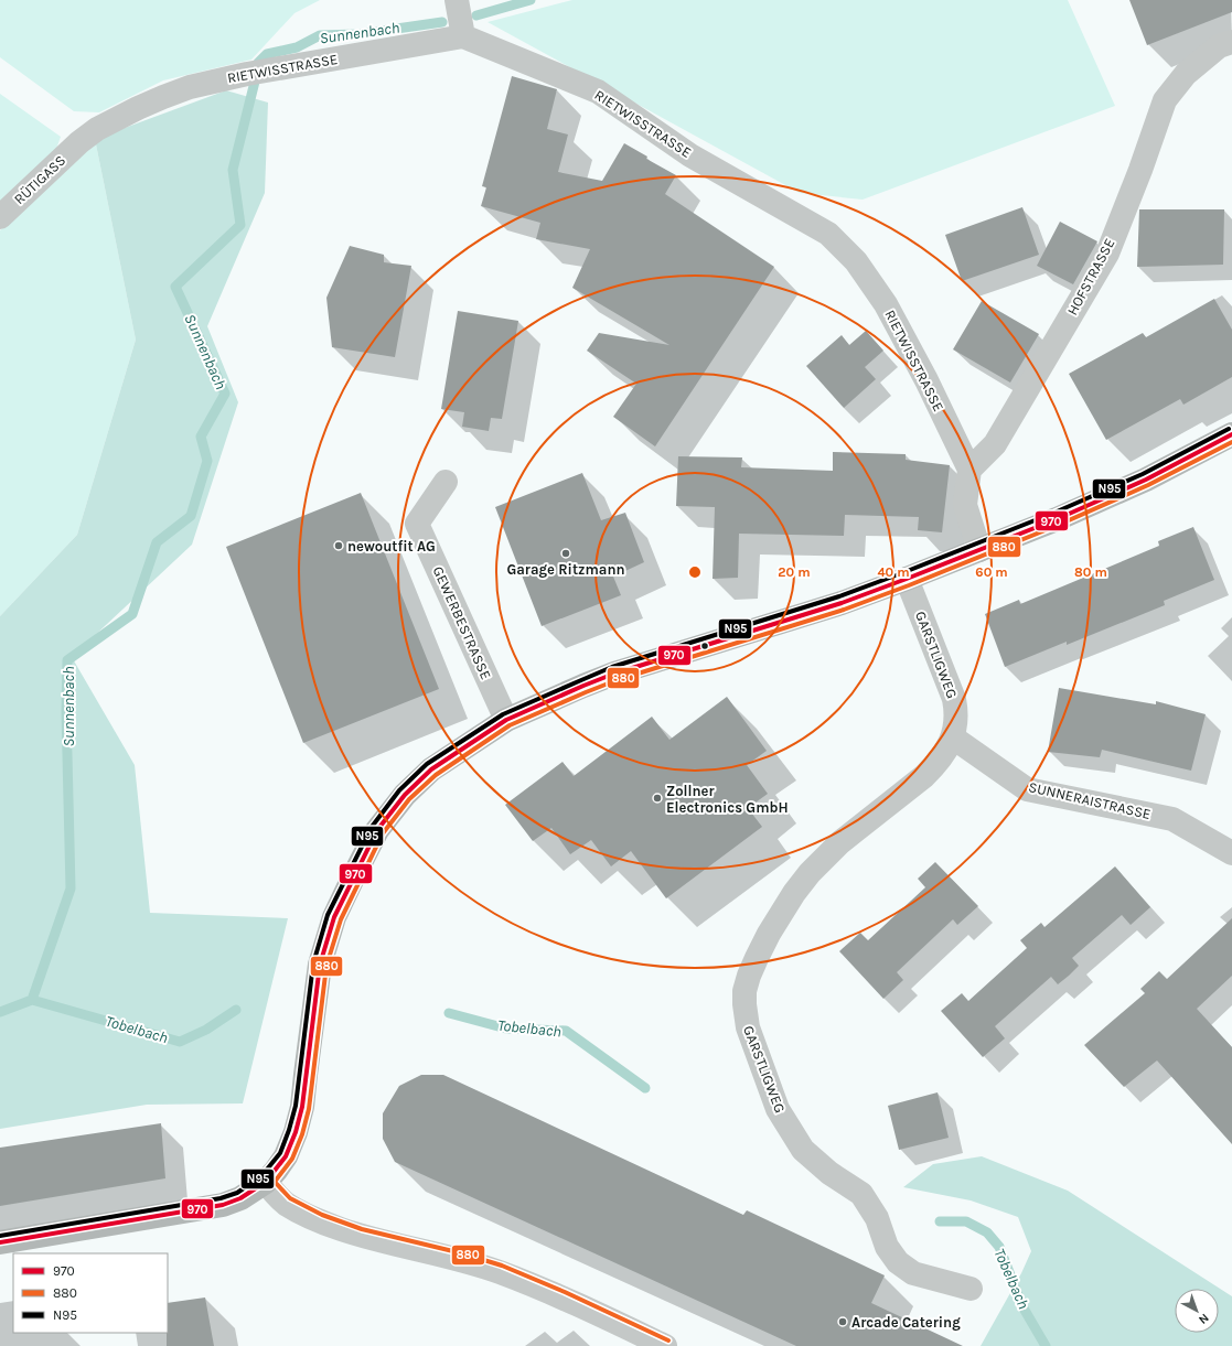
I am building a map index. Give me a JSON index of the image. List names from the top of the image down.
{
  "streets": {
    "street": [
      "RIETWISSTRASSE",
      "RÜTIGASS",
      "HOFSTRASSE",
      "GEWERBESTRASSE",
      "GARSTLIGWEG",
      "SUNNERAISTRASSE"
    ]
  },
  "crossings": [
    ["RIETWISSTRASSE", "RÜTIGASS"],
    ["RIETWISSTRASSE", "HOFSTRASSE"],
    ["GARSTLIGWEG", "SUNNERAISTRASSE"]
  ],
  "water": ["Sunnenbach", "Tobelbach"],
  "places": [
    "newoutfit AG",
    "Garage Ritzmann",
    "Zollner Electronics GmbH",
    "Arcade Catering"
  ],
  "lines": ["transit line N95", "transit line 970", "transit line 880"],
  "legend": ["970", "880", "N95"],
  "north": "bottom right",
  "rings": [
    "20 m",
    "40 m",
    "60 m",
    "80 m"
  ]
}
